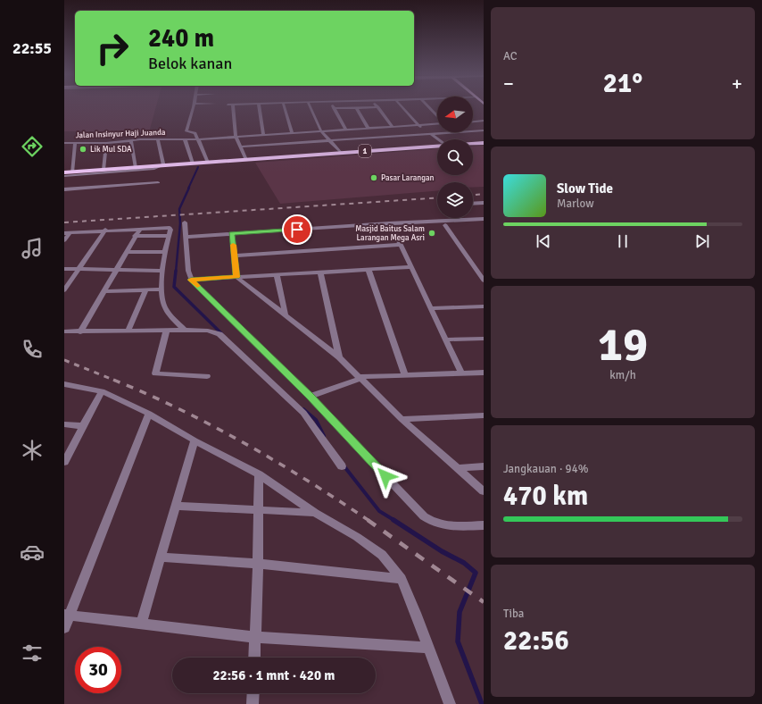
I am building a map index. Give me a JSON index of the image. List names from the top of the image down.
{
  "streets": {
    "highway": ["1"],
    "street": ["Jalan Insinyur Haji Juanda"]
  },
  "places": ["Lik Mul SDA", "Pasar Larangan", "Masjid Baitus Salam Larangan Mega Asri"],
  "north": "left",
  "page": {
    "tabs": "22:55",
    "tile": [
      "AC",
      ["19", "km/h"],
      ["Jangkauan · 94%", "470 km"],
      ["Tiba", "22:56"]
    ],
    "turn": ["240 m", "Belok kanan"],
    "heat": ["−", "21°", "+"],
    "song": ["Slow Tide", "Marlow"],
    "limit": "30",
    "trip": "22:56 · 1 mnt · 420 m"
  }
}
